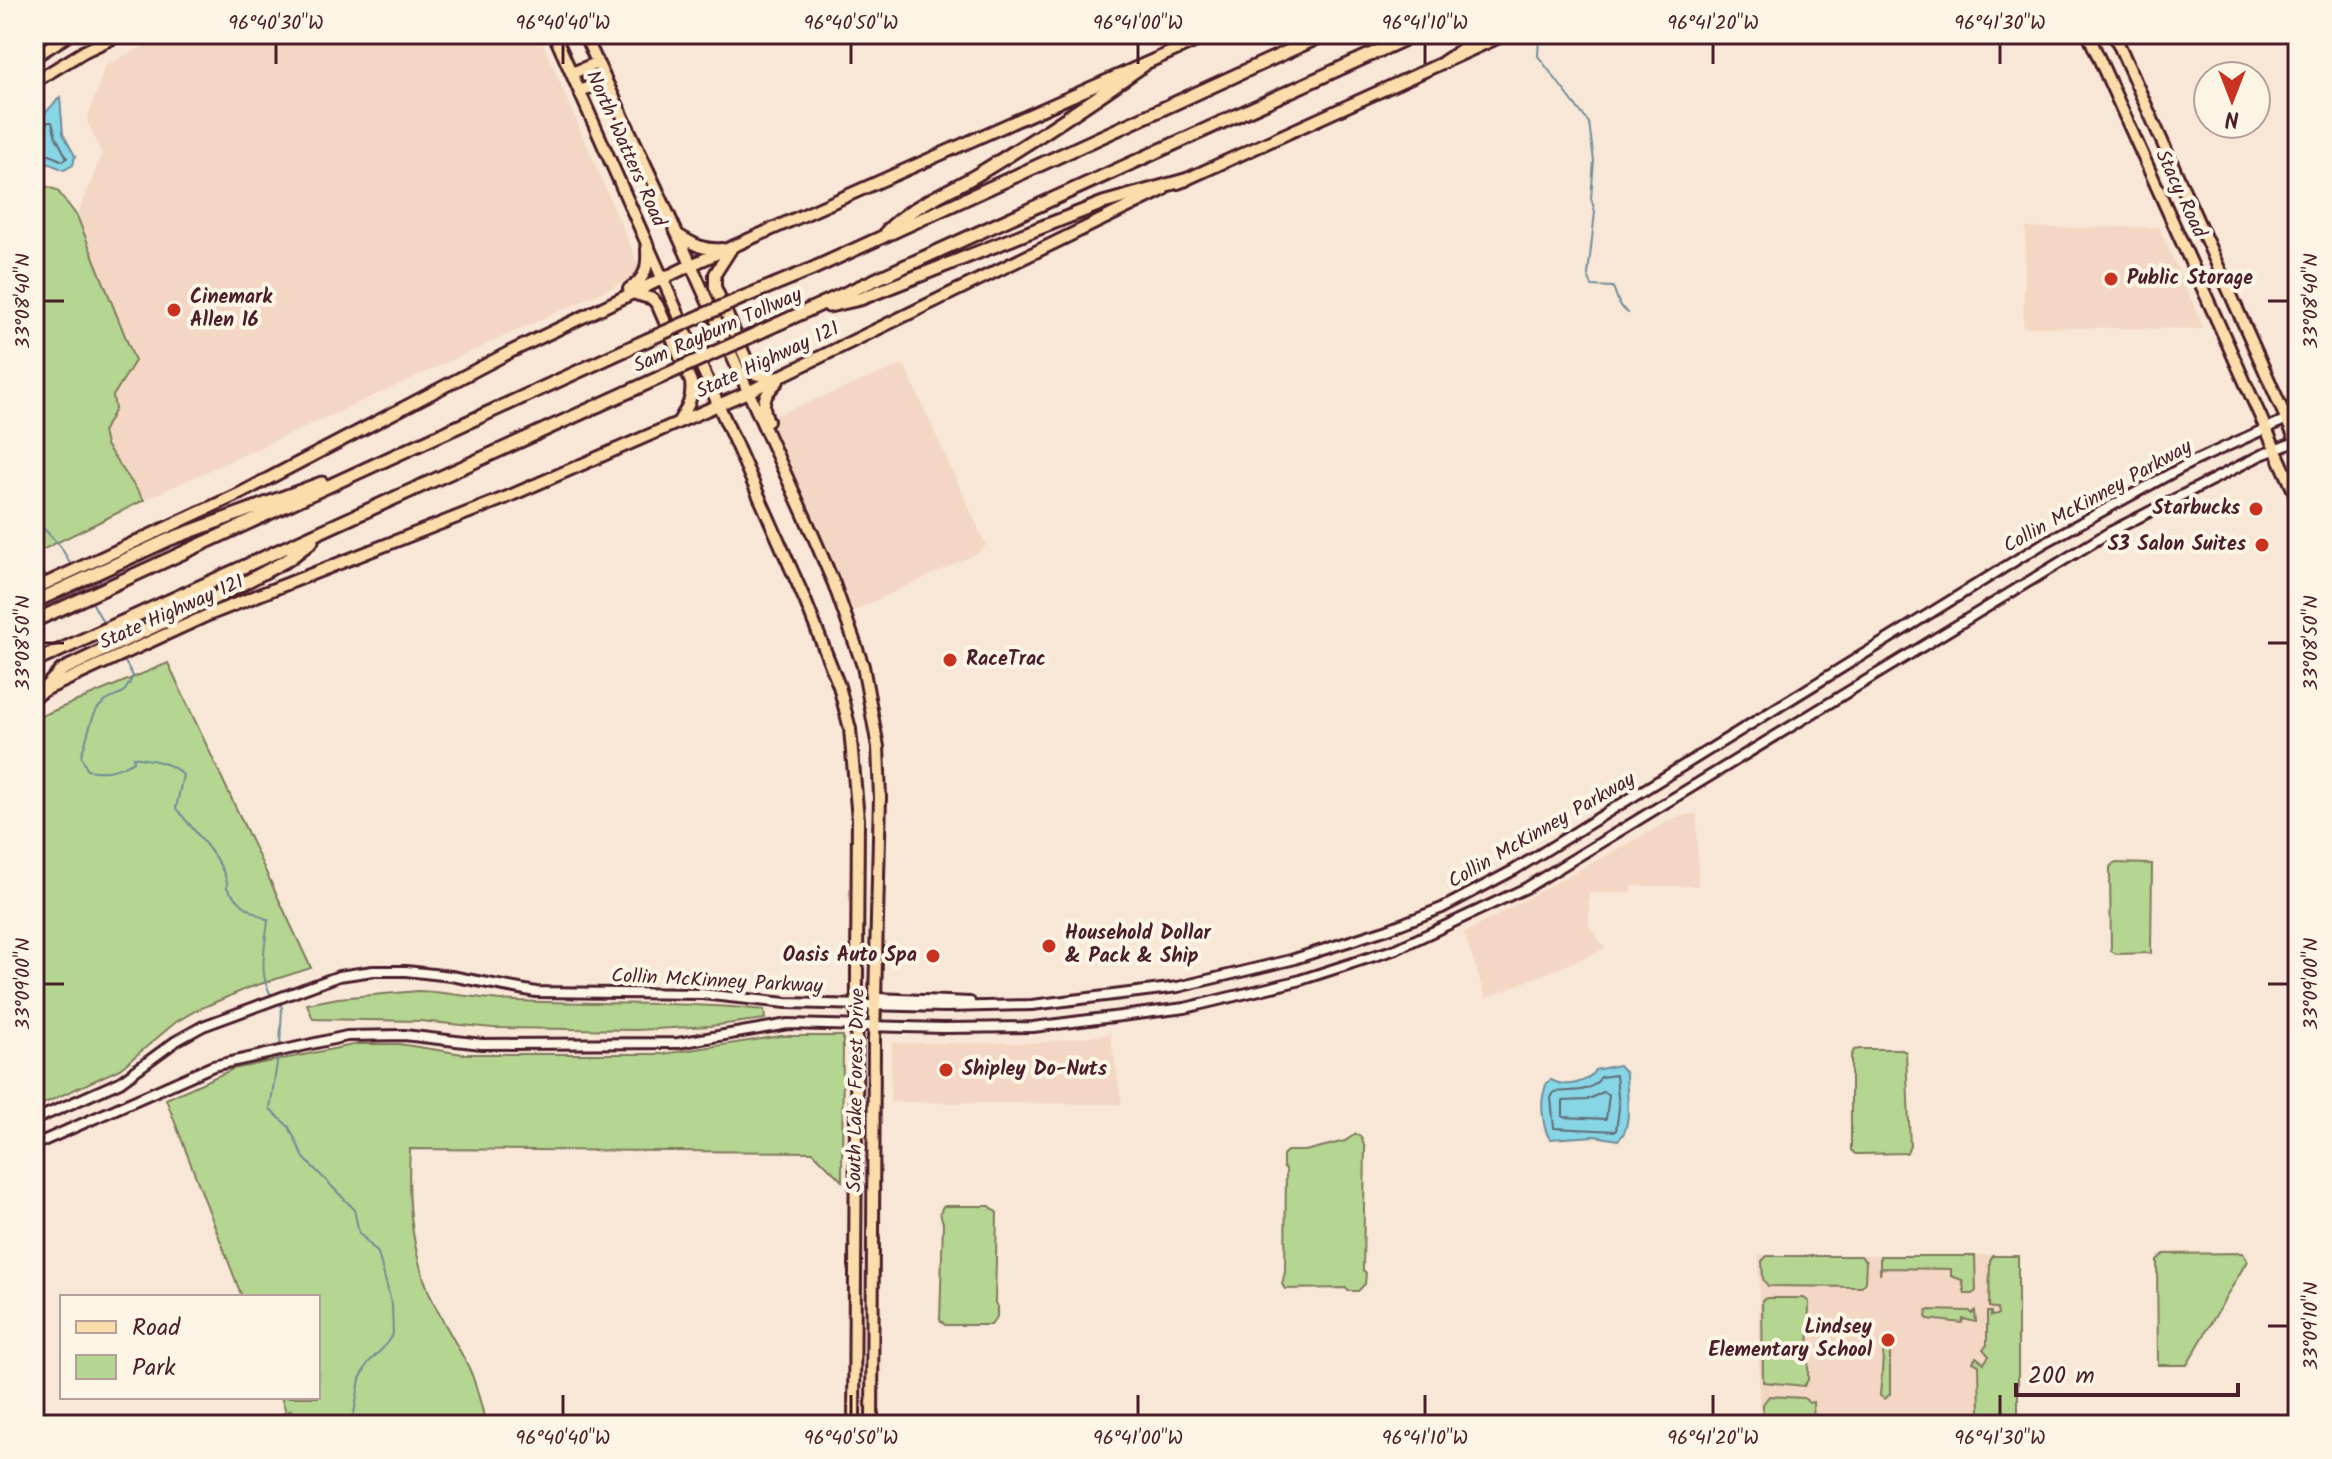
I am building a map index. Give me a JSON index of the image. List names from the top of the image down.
{
  "streets": {
    "highway": ["Sam Rayburn Tollway"],
    "main road": [
      "North Watters Road",
      "Stacy Road",
      "State Highway 121",
      "South Lake Forest Drive"
    ],
    "street": ["Collin McKinney Parkway"]
  },
  "crossings": [
    ["North Watters Road", "South Lake Forest Drive"],
    ["Stacy Road", "Collin McKinney Parkway"],
    ["State Highway 121", "South Lake Forest Drive"],
    ["Collin McKinney Parkway", "South Lake Forest Drive"]
  ],
  "places": [
    "Public Storage",
    "Cinemark Allen 16",
    "Starbucks",
    "S3 Salon Suites",
    "RaceTrac",
    "Household Dollar & Pack & Ship",
    "Oasis Auto Spa",
    "Shipley Do-Nuts",
    "Lindsey Elementary School"
  ],
  "legend": ["Road", "Park"],
  "scale_bar": "200 m",
  "north": "bottom",
  "coordinates": [
    "96°40'30\"W",
    "96°40'40\"W",
    "96°40'50\"W",
    "96°41'00\"W",
    "96°41'10\"W",
    "96°41'20\"W",
    "96°41'30\"W",
    "33°08'40\"N",
    "33°08'50\"N",
    "33°09'00\"N",
    "33°09'10\"N"
  ]
}
